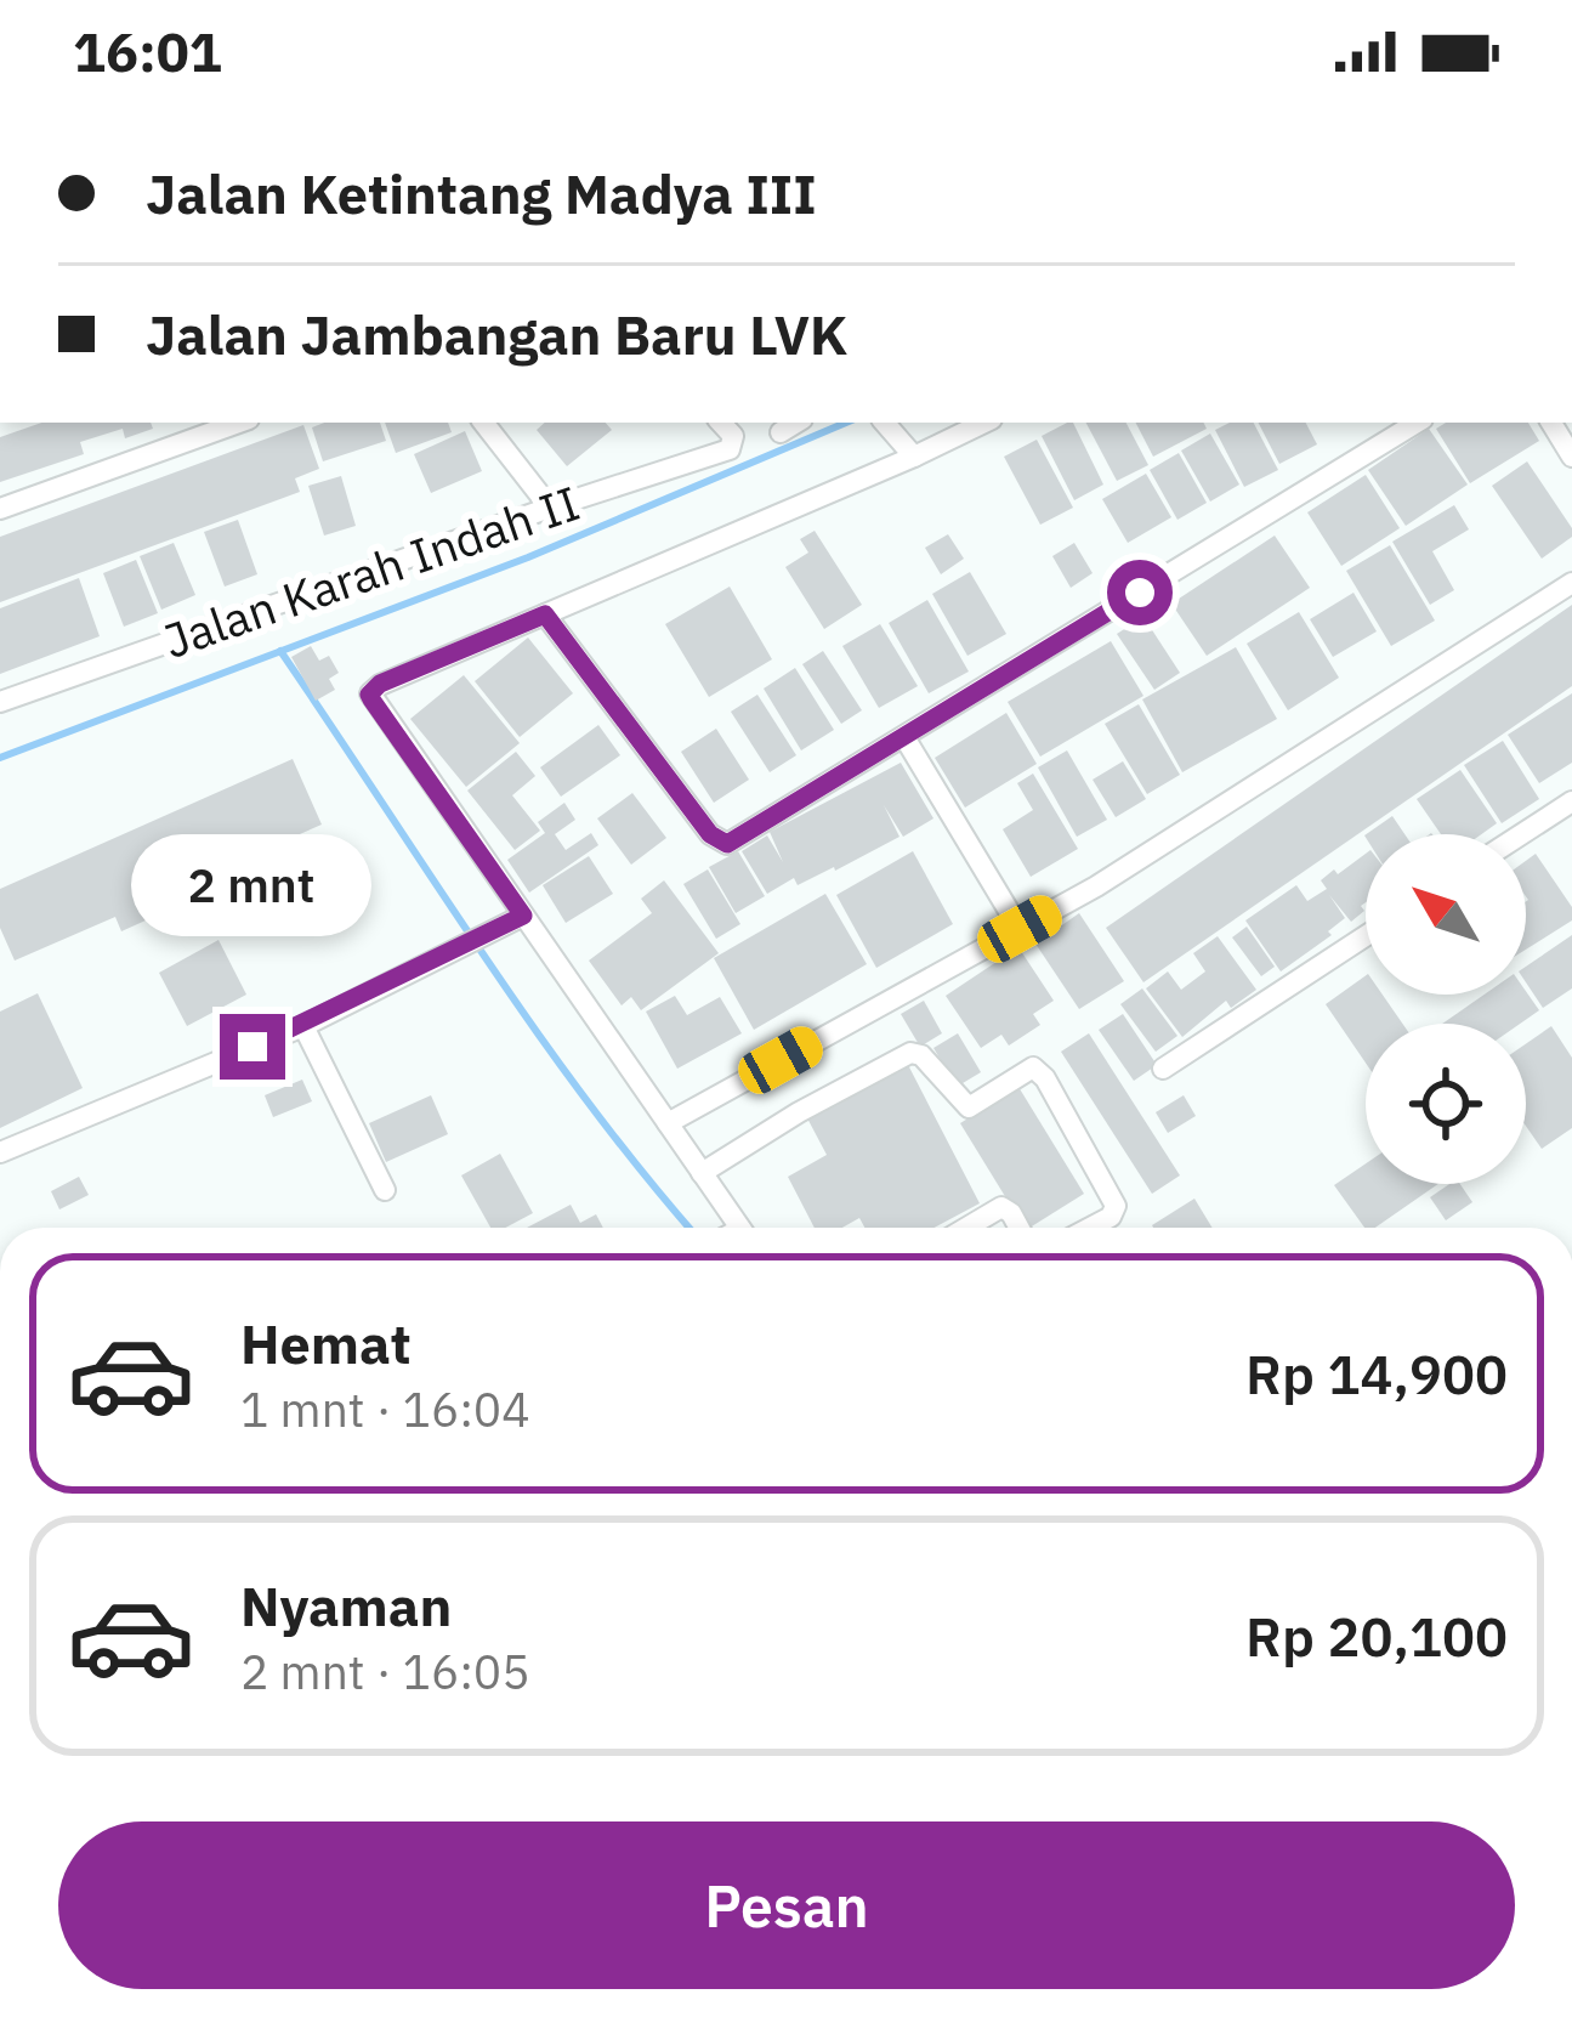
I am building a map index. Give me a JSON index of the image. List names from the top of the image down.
{
  "streets": {
    "street": ["Jalan Karah Indah II"]
  },
  "north": "top left",
  "page": {
    "status": "16:01",
    "banner": ["Jalan Ketintang Madya III", "Jalan Jambangan Baru LVK"],
    "bubble": "2 mnt",
    "list": [
      {
        "name": "Hemat",
        "note": "1 mnt · 16:04",
        "value": "Rp 14,900"
      },
      {
        "name": "Nyaman",
        "note": "2 mnt · 16:05",
        "value": "Rp 20,100"
      }
    ],
    "buttons": "Pesan"
  }
}
